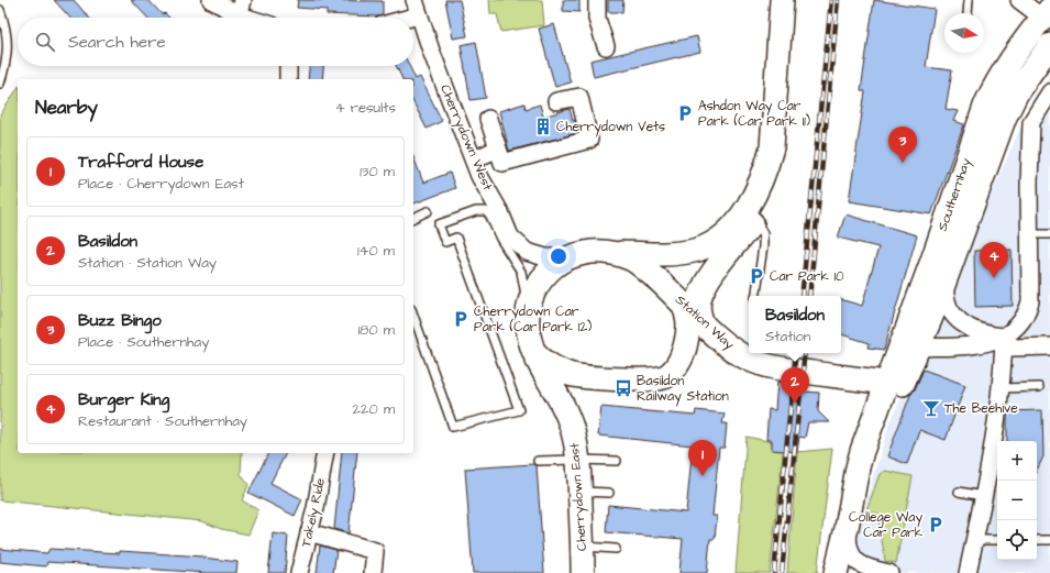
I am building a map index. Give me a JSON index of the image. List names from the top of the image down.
{
  "streets": {
    "street": [
      "Cherrydown West",
      "Southernhay",
      "Station Way",
      "Cherrydown East",
      "Takely Ride"
    ]
  },
  "crossings": [
    ["Cherrydown West", "Station Way"],
    ["Cherrydown West", "Cherrydown East"],
    ["Southernhay", "Station Way"],
    ["Station Way", "Cherrydown East"]
  ],
  "places": {
    "parking": [
      "Ashdon Way Car Park (Car Park 11)",
      "Car Park 10",
      "Cherrydown Car Park (Car Park 12)",
      "College Way Car Park"
    ],
    "building": ["Cherrydown Vets"],
    "bus stop": ["Basildon Railway Station"],
    "bar": ["The Beehive"]
  },
  "north": "right",
  "page": {
    "search": "Search here",
    "heading": ["Nearby", "4 results"],
    "pins": [
      "3",
      "4",
      "2",
      "1"
    ],
    "list": [
      {
        "mark": "1",
        "name": "Trafford House",
        "note": "Place · Cherrydown East",
        "value": "130 m"
      },
      {
        "mark": "2",
        "name": "Basildon",
        "note": "Station · Station Way",
        "value": "140 m"
      },
      {
        "mark": "3",
        "name": "Buzz Bingo",
        "note": "Place · Southernhay",
        "value": "180 m"
      },
      {
        "mark": "4",
        "name": "Burger King",
        "note": "Restaurant · Southernhay",
        "value": "220 m"
      }
    ],
    "popup": ["Basildon", "Station"],
    "map_buttons": ["+", "−"]
  }
}
